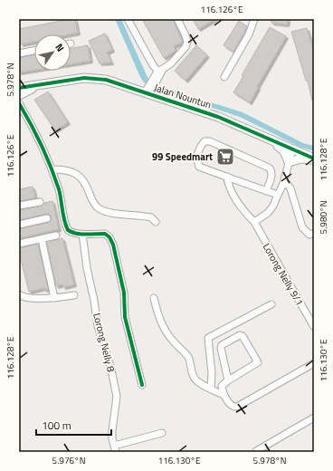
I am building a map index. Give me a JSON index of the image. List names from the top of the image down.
{
  "streets": {
    "street": ["Jalan Nountun", "Lorong Nelly 9/1", "Lorong Nelly 8"]
  },
  "places": {
    "supermarket": ["99 Speedmart"]
  },
  "scale_bar": "100 m",
  "north": "top right",
  "coordinates": [
    "116.126°E",
    "5.978°N",
    "116.128°E",
    "5.980°N",
    "116.130°E",
    "5.976°N"
  ]
}
